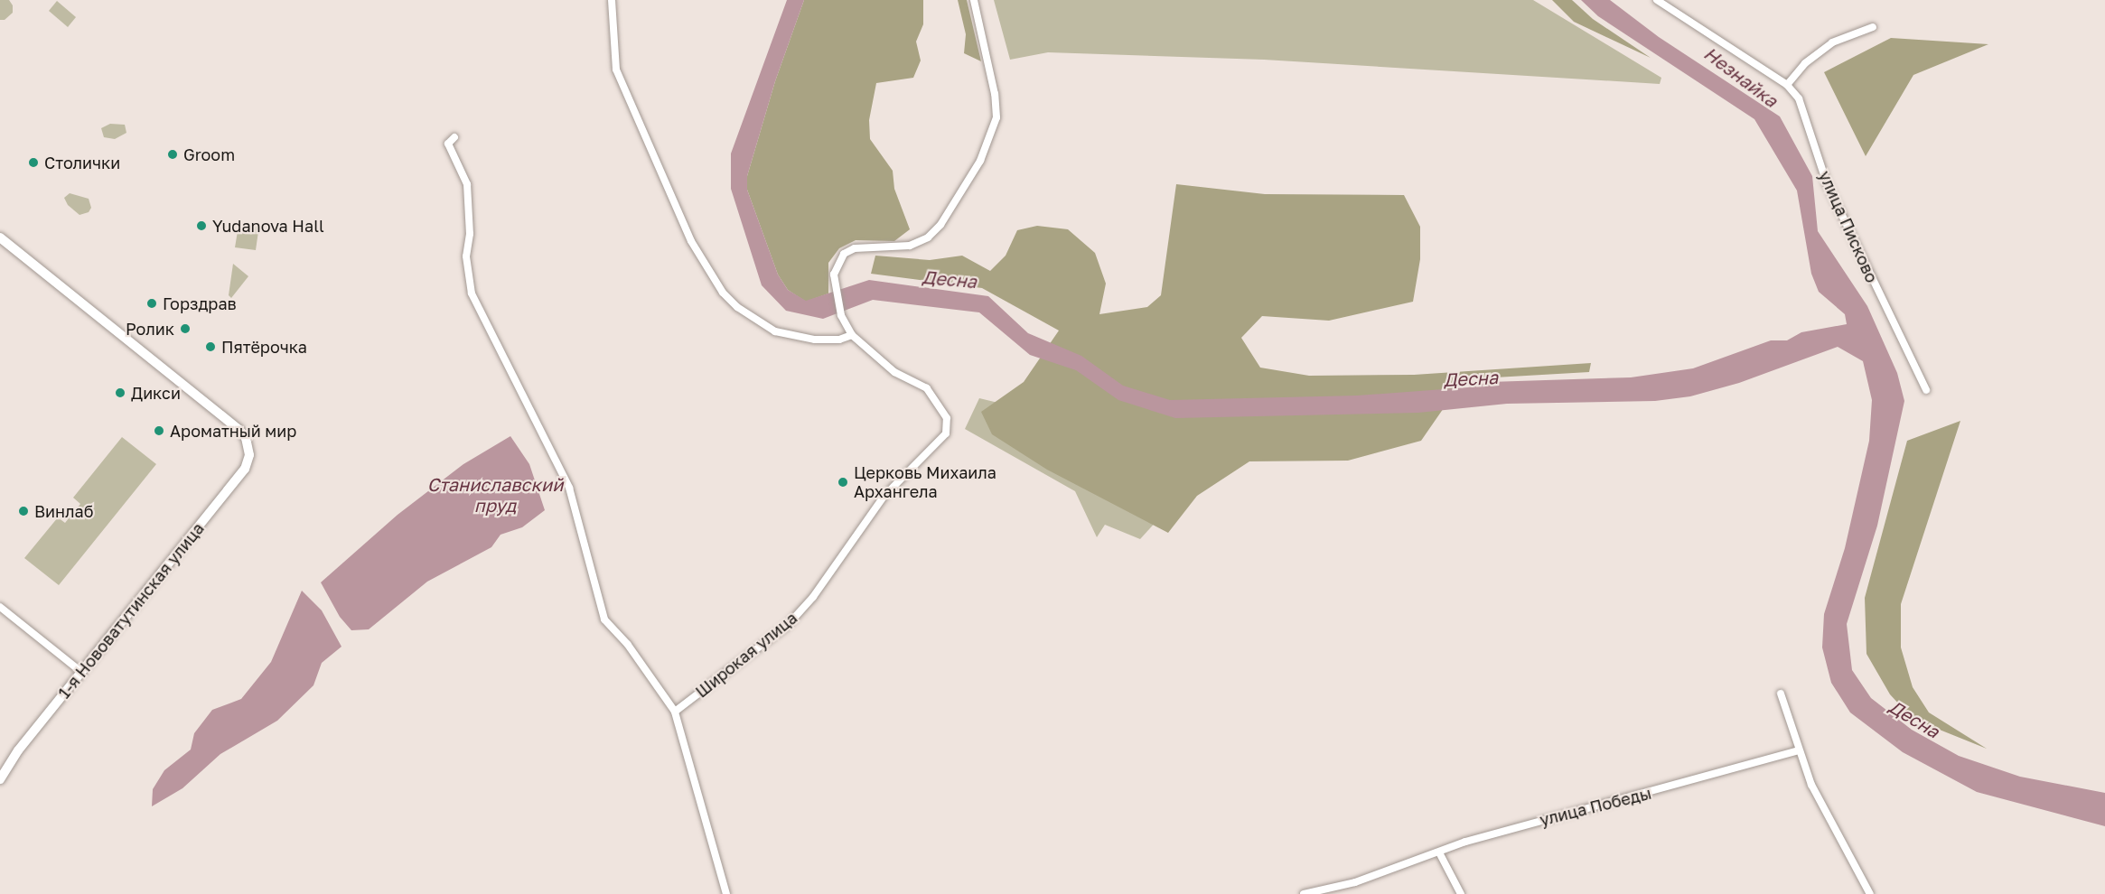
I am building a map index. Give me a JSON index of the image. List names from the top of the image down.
{
  "streets": {
    "street": [
      "улица Писково",
      "1-я Нововатутинская улица",
      "Широкая улица",
      "улица Победы"
    ]
  },
  "water": ["Незнайка", "Десна", "Станиславский пруд"],
  "places": [
    "Groom",
    "Столички",
    "Yudanova Hall",
    "Горздрав",
    "Ролик",
    "Пятёрочка",
    "Дикси",
    "Ароматный мир",
    "Церковь Михаила Архангела",
    "Винлаб"
  ]
}
